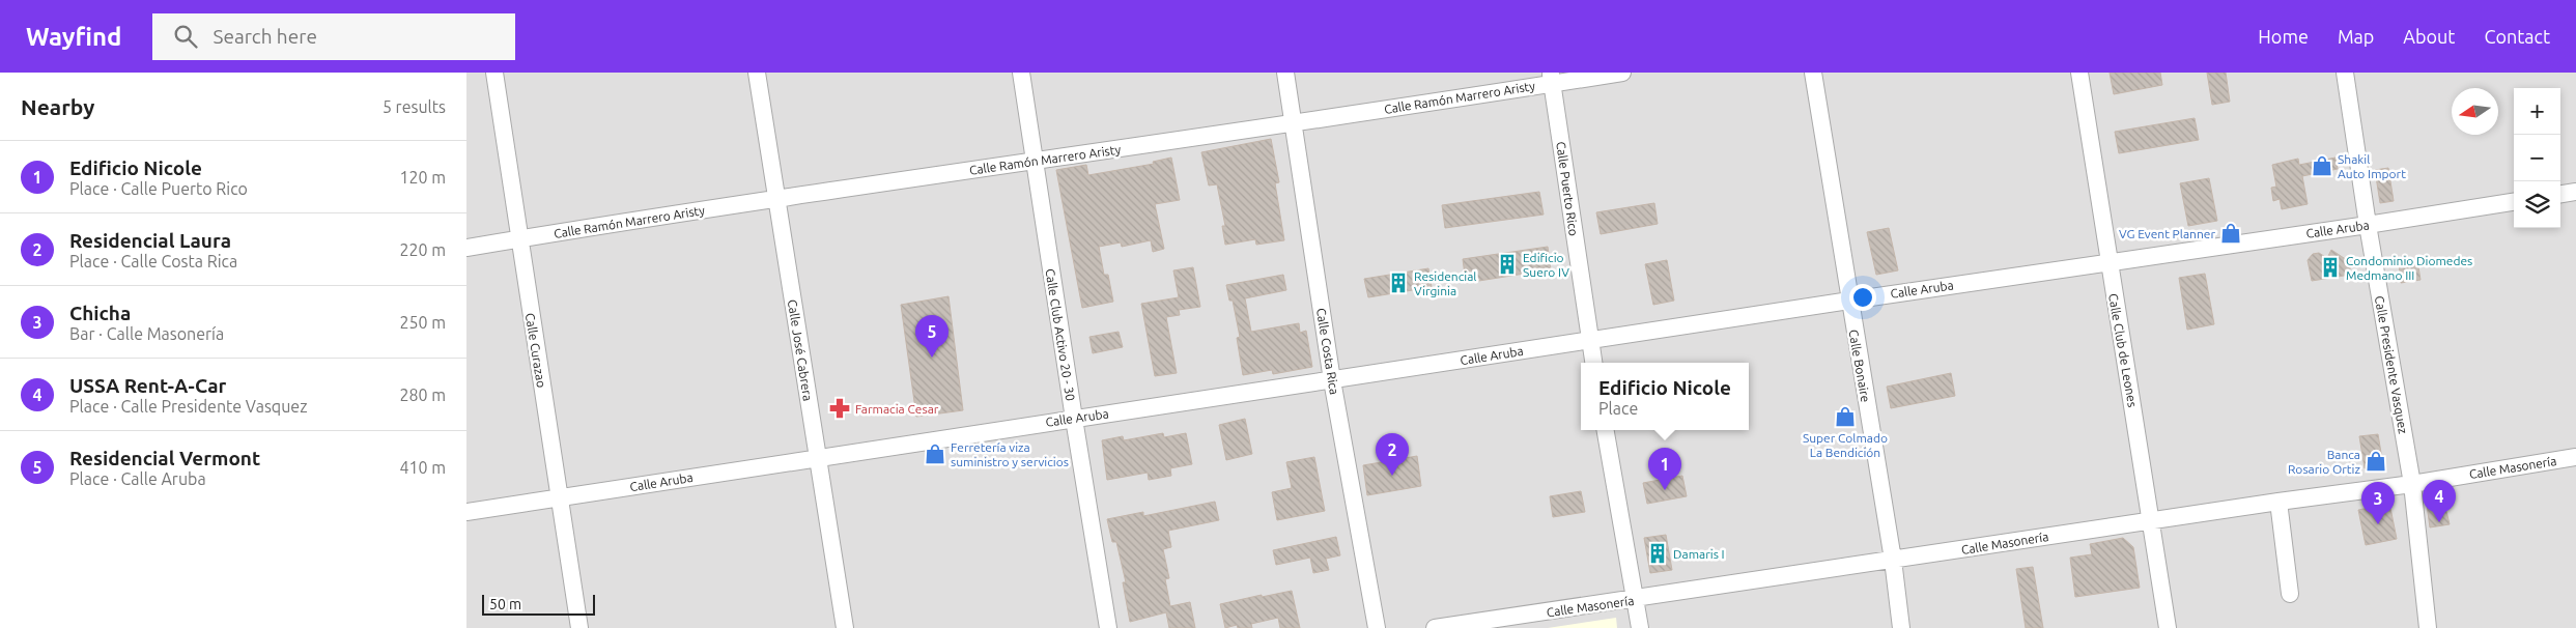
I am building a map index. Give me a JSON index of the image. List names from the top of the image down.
{
  "streets": {
    "street": [
      "Calle Ramón Marrero Aristy",
      "Calle Puerto Rico",
      "Calle Aruba",
      "Calle Club Activo 20 - 30",
      "Calle Curazao",
      "Calle José Cabrera",
      "Calle Club de Leones",
      "Calle Costa Rica",
      "Calle Presidente Vasquez",
      "Calle Bonaire",
      "Calle Masonería"
    ]
  },
  "crossings": [
    ["Calle Ramón Marrero Aristy", "Calle Puerto Rico"],
    ["Calle Ramón Marrero Aristy", "Calle Club Activo 20 - 30"],
    ["Calle Ramón Marrero Aristy", "Calle Curazao"],
    ["Calle Ramón Marrero Aristy", "Calle José Cabrera"],
    ["Calle Ramón Marrero Aristy", "Calle Costa Rica"],
    ["Calle Puerto Rico", "Calle Aruba"],
    ["Calle Aruba", "Calle Club Activo 20 - 30"],
    ["Calle Aruba", "Calle Curazao"],
    ["Calle Aruba", "Calle José Cabrera"],
    ["Calle Aruba", "Calle Club de Leones"],
    ["Calle Aruba", "Calle Costa Rica"],
    ["Calle Aruba", "Calle Presidente Vasquez"],
    ["Calle Aruba", "Calle Bonaire"],
    ["Calle Club de Leones", "Calle Masonería"],
    ["Calle Presidente Vasquez", "Calle Masonería"],
    ["Calle Bonaire", "Calle Masonería"]
  ],
  "places": {
    "shop": [
      "Shakil Auto Import",
      "VG Event Planner",
      "Super Colmado La Bendición",
      "Ferretería viza suministro y servicios",
      "Banca Rosario Ortiz"
    ],
    "building": [
      "Edificio Suero IV",
      "Condominio Diomedes Medmano III",
      "Residencial Virginia",
      "Damaris I"
    ],
    "pharmacy": ["Farmacia Cesar"]
  },
  "scale_bar": "50 m",
  "north": "left",
  "page": {
    "header": "Wayfind",
    "search": "Search here",
    "nav": [
      "Home",
      "Map",
      "About",
      "Contact"
    ],
    "heading": ["Nearby", "5 results"],
    "map_buttons": ["+", "−"],
    "list": [
      {
        "mark": "1",
        "name": "Edificio Nicole",
        "note": "Place · Calle Puerto Rico",
        "value": "120 m"
      },
      {
        "mark": "2",
        "name": "Residencial Laura",
        "note": "Place · Calle Costa Rica",
        "value": "220 m"
      },
      {
        "mark": "3",
        "name": "Chicha",
        "note": "Bar · Calle Masonería",
        "value": "250 m"
      },
      {
        "mark": "4",
        "name": "USSA Rent-A-Car",
        "note": "Place · Calle Presidente Vasquez",
        "value": "280 m"
      },
      {
        "mark": "5",
        "name": "Residencial Vermont",
        "note": "Place · Calle Aruba",
        "value": "410 m"
      }
    ],
    "pins": [
      "5",
      "2",
      "1",
      "4",
      "3"
    ],
    "popup": ["Edificio Nicole", "Place"],
    "scale": "50 m"
  }
}
